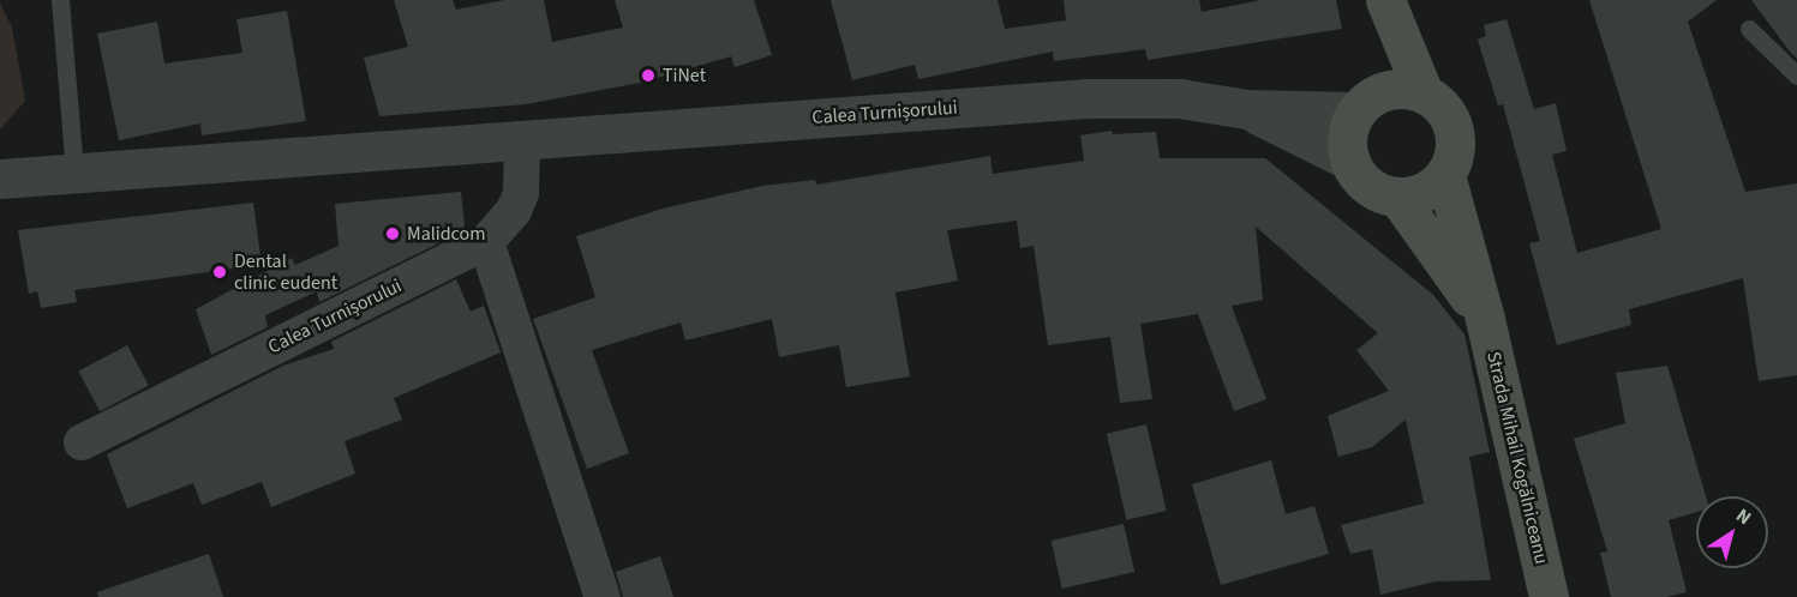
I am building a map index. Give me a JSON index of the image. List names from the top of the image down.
{
  "streets": {
    "main road": ["Strada Mihail Kogălniceanu"],
    "street": ["Calea Turnișorului"]
  },
  "crossings": [
    ["Calea Turnișorului", "Strada Mihail Kogălniceanu"]
  ],
  "places": ["TiNet", "Malidcom", "Dental clinic eudent"],
  "north": "top right"
}
